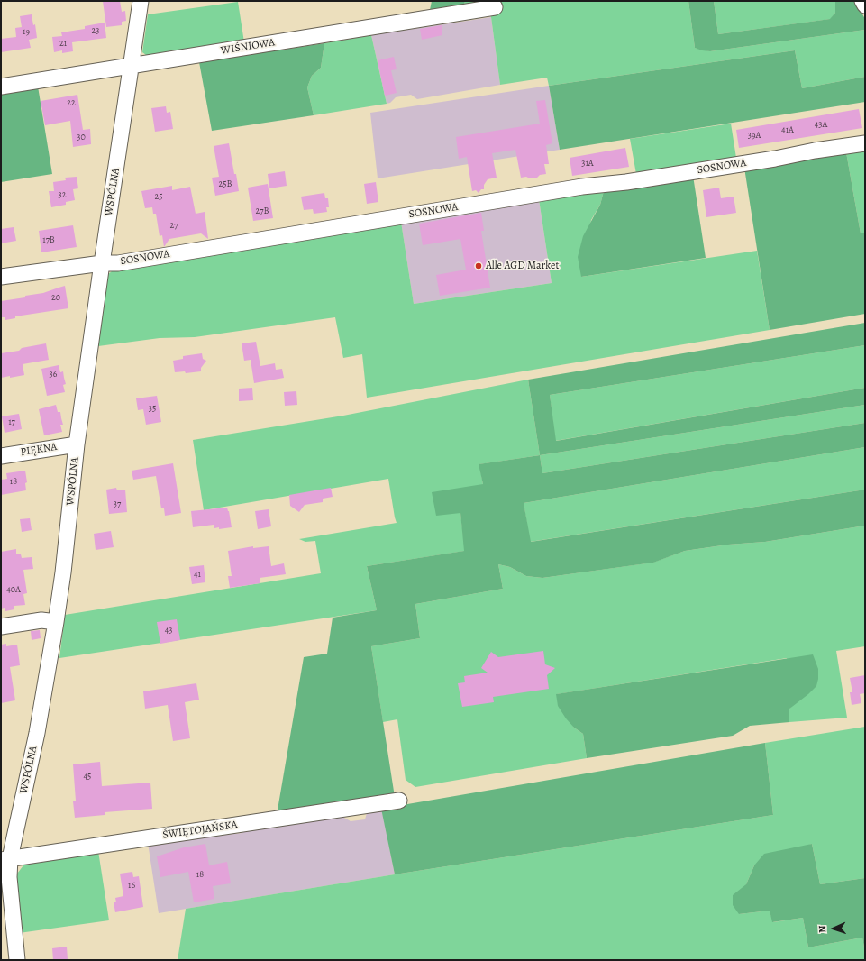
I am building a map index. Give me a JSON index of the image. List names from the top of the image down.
{
  "streets": {
    "street": [
      "WIŚNIOWA",
      "SOSNOWA",
      "WSPÓLNA",
      "PIĘKNA",
      "ŚWIĘTOJAŃSKA"
    ]
  },
  "crossings": [
    ["WIŚNIOWA", "WSPÓLNA"],
    ["SOSNOWA", "WSPÓLNA"],
    ["WSPÓLNA", "PIĘKNA"],
    ["WSPÓLNA", "ŚWIĘTOJAŃSKA"]
  ],
  "places": ["Alle AGD Market"],
  "house_numbers": [
    "23",
    "19",
    "21",
    "22",
    "43A",
    "41A",
    "39A",
    "30",
    "31A",
    "25B",
    "32",
    "25",
    "27B",
    "27",
    "17B",
    "20",
    "36",
    "35",
    "17",
    "18",
    "37",
    "41",
    "40A",
    "43",
    "45",
    "18",
    "16"
  ],
  "north": "left"
}
